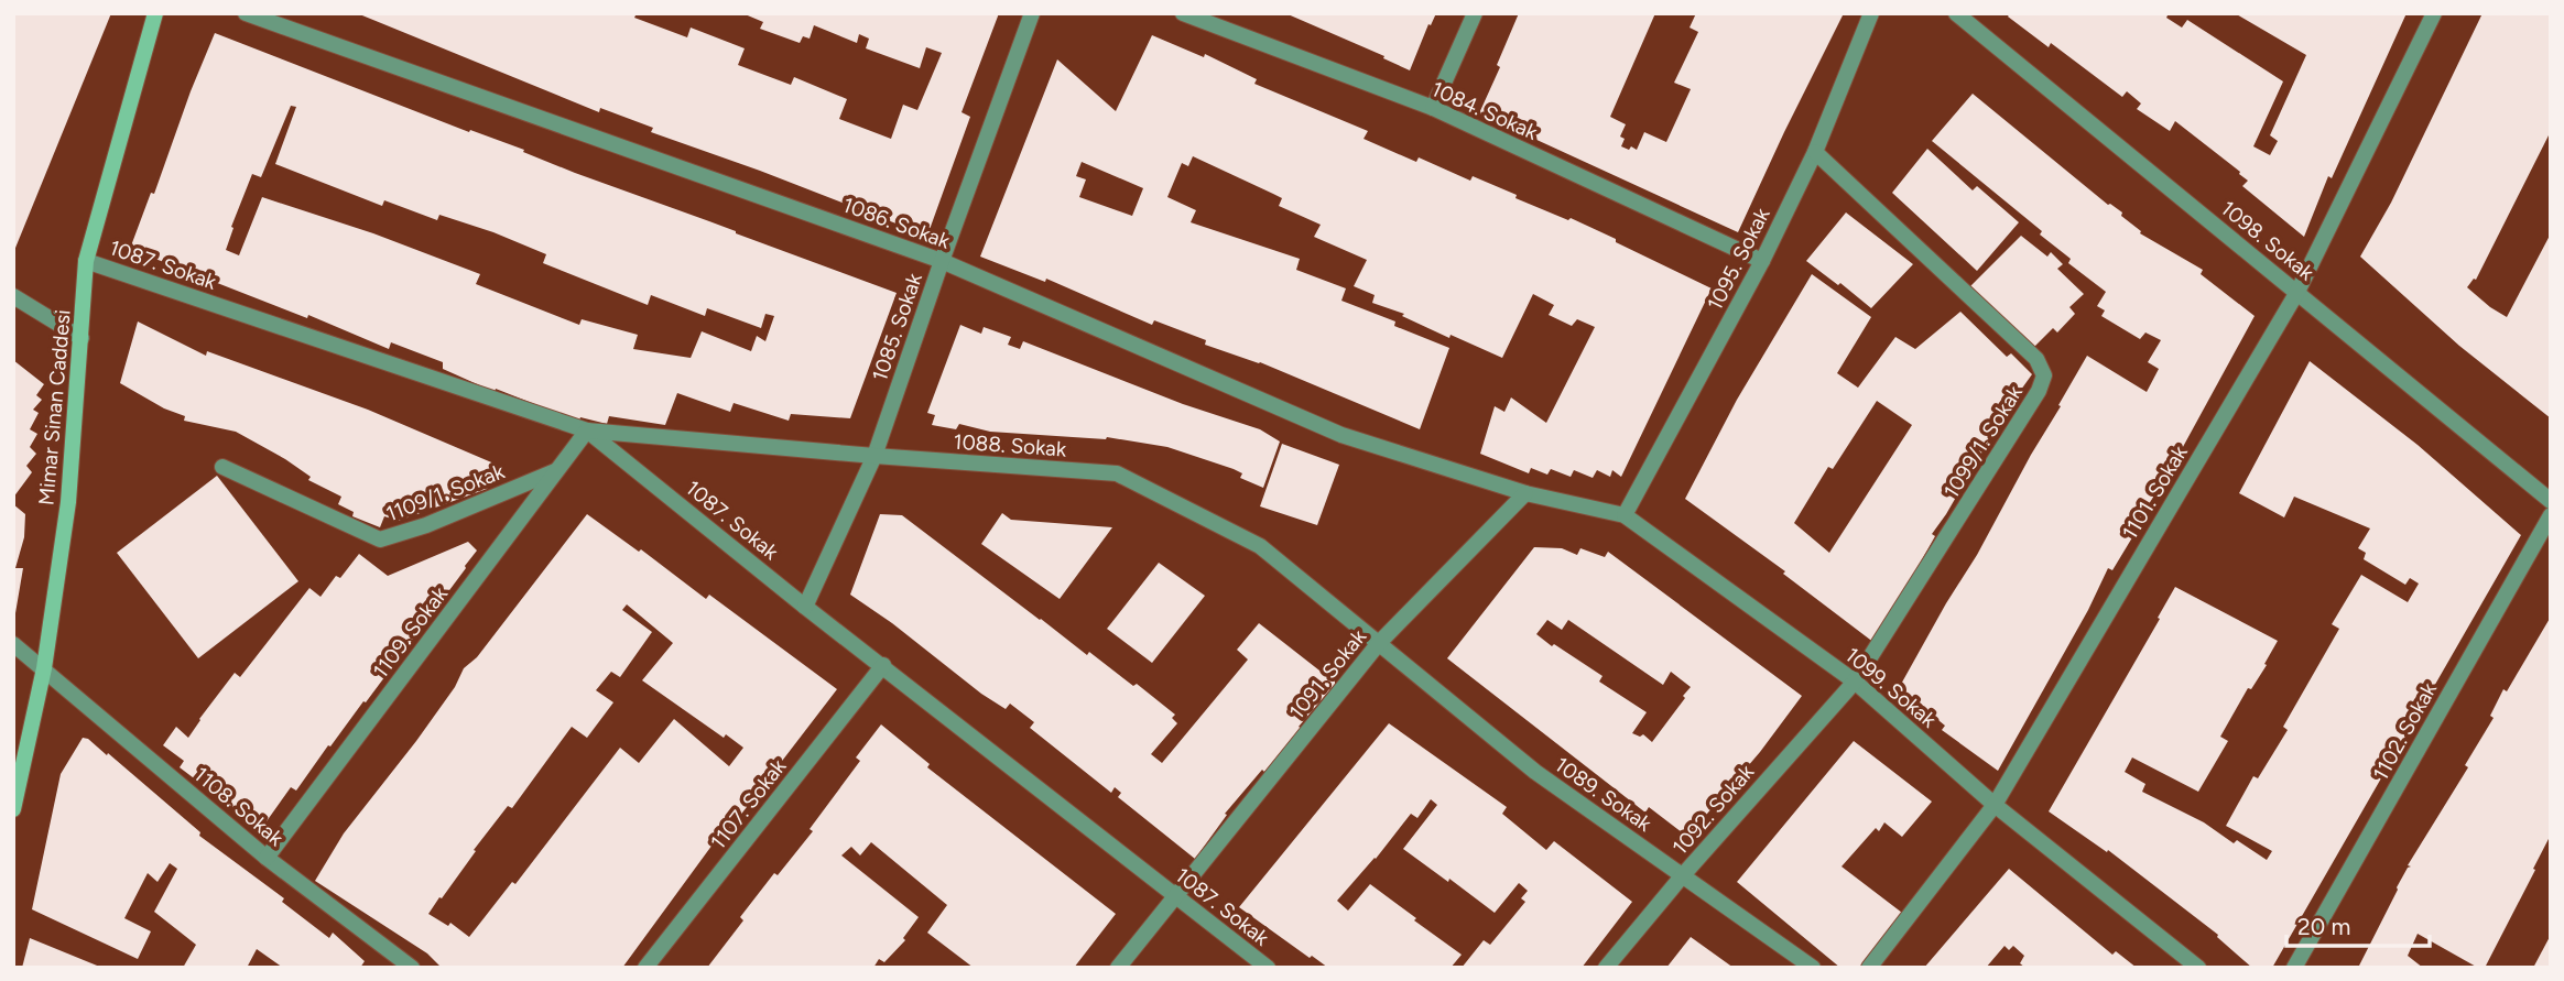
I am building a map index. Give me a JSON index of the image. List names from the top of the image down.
{
  "streets": {
    "street": [
      "1084. Sokak",
      "1086. Sokak",
      "1098. Sokak",
      "1095. Sokak",
      "1087. Sokak",
      "1085. Sokak",
      "Mimar Sinan Caddesi",
      "1099/1. Sokak",
      "1088. Sokak",
      "1109/1. Sokak",
      "1101. Sokak",
      "1109. Sokak",
      "1091. Sokak",
      "1099. Sokak",
      "1102. Sokak",
      "1089. Sokak",
      "1107. Sokak",
      "1108. Sokak",
      "1092. Sokak"
    ]
  },
  "crossings": [
    ["1084. Sokak", "1095. Sokak"],
    ["1086. Sokak", "1085. Sokak"],
    ["1086. Sokak", "1091. Sokak"],
    ["1086. Sokak", "1099. Sokak"],
    ["1098. Sokak", "1101. Sokak"],
    ["1095. Sokak", "1099/1. Sokak"],
    ["1095. Sokak", "1099. Sokak"],
    ["1087. Sokak", "1085. Sokak"],
    ["1087. Sokak", "Mimar Sinan Caddesi"],
    ["1087. Sokak", "1088. Sokak"],
    ["1087. Sokak", "1109. Sokak"],
    ["1087. Sokak", "1091. Sokak"],
    ["1087. Sokak", "1107. Sokak"],
    ["1085. Sokak", "1088. Sokak"],
    ["Mimar Sinan Caddesi", "1108. Sokak"],
    ["1099/1. Sokak", "1099. Sokak"],
    ["1099/1. Sokak", "1092. Sokak"],
    ["1088. Sokak", "1109. Sokak"],
    ["1088. Sokak", "1091. Sokak"],
    ["1088. Sokak", "1089. Sokak"],
    ["1109/1. Sokak", "1109. Sokak"],
    ["1101. Sokak", "1099. Sokak"],
    ["1109. Sokak", "1108. Sokak"],
    ["1091. Sokak", "1099. Sokak"],
    ["1091. Sokak", "1089. Sokak"],
    ["1099. Sokak", "1092. Sokak"],
    ["1089. Sokak", "1092. Sokak"]
  ],
  "scale_bar": "20 m"
}
